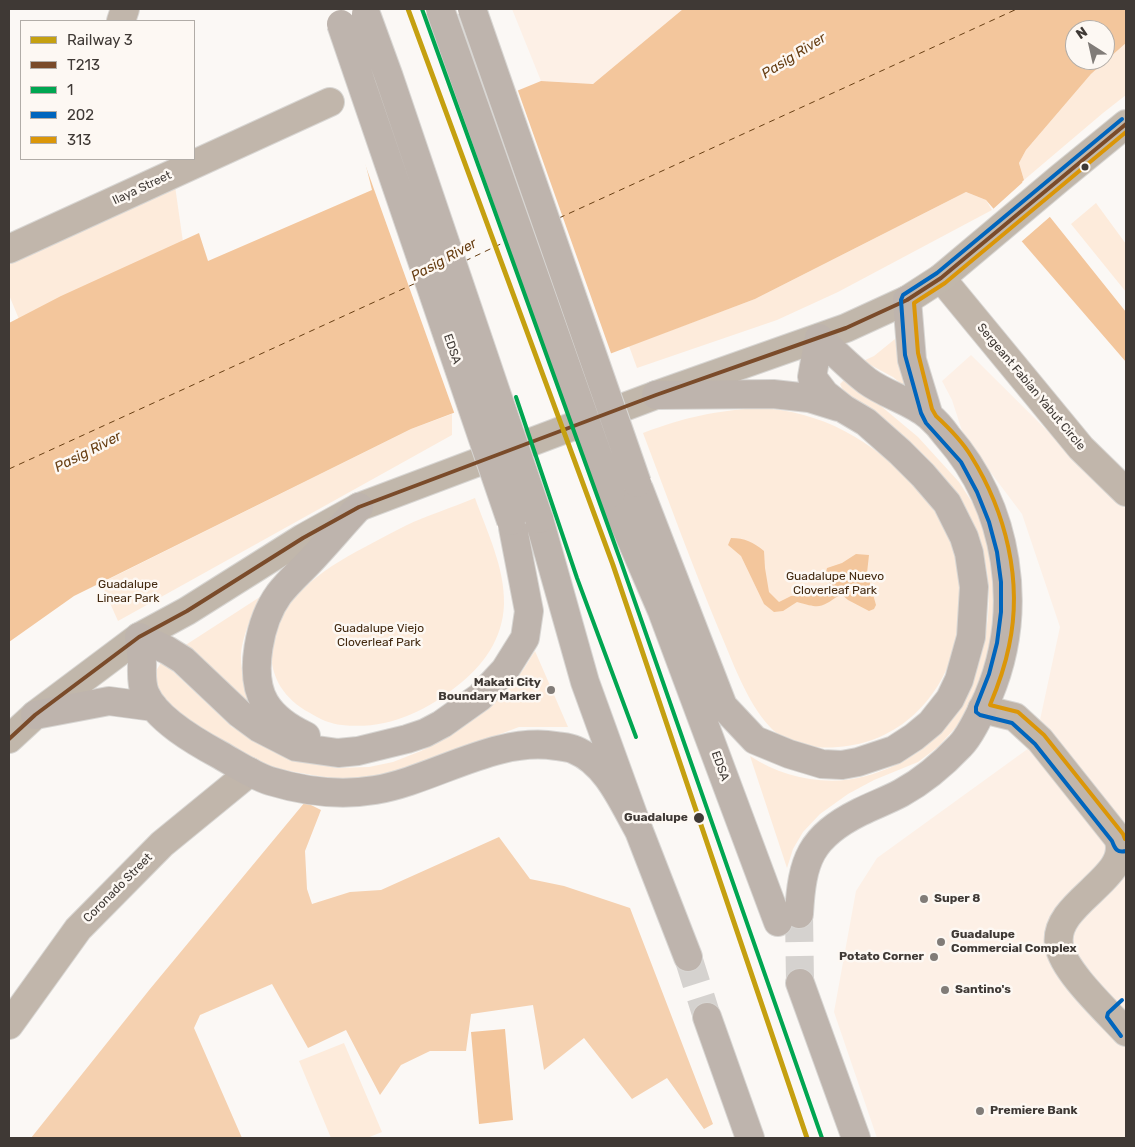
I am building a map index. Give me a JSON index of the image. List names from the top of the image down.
{
  "streets": {
    "highway": ["EDSA"],
    "street": ["Ilaya Street", "Sergeant Fabian Yabut Circle", "Coronado Street"]
  },
  "water": ["Pasig River"],
  "parks": ["Guadalupe Nuevo Cloverleaf Park", "Guadalupe Linear Park", "Guadalupe Viejo Cloverleaf Park"],
  "places": [
    "Makati City Boundary Marker",
    "Guadalupe",
    "Super 8",
    "Guadalupe Commercial Complex",
    "Potato Corner",
    "Santino's",
    "Premiere Bank"
  ],
  "lines": [
    "rail line 3",
    "transit line 1",
    "transit line 202",
    "transit line T213",
    "transit line 313"
  ],
  "legend": [
    "Railway 3",
    "T213",
    "1",
    "202",
    "313"
  ],
  "north": "top left"
}
